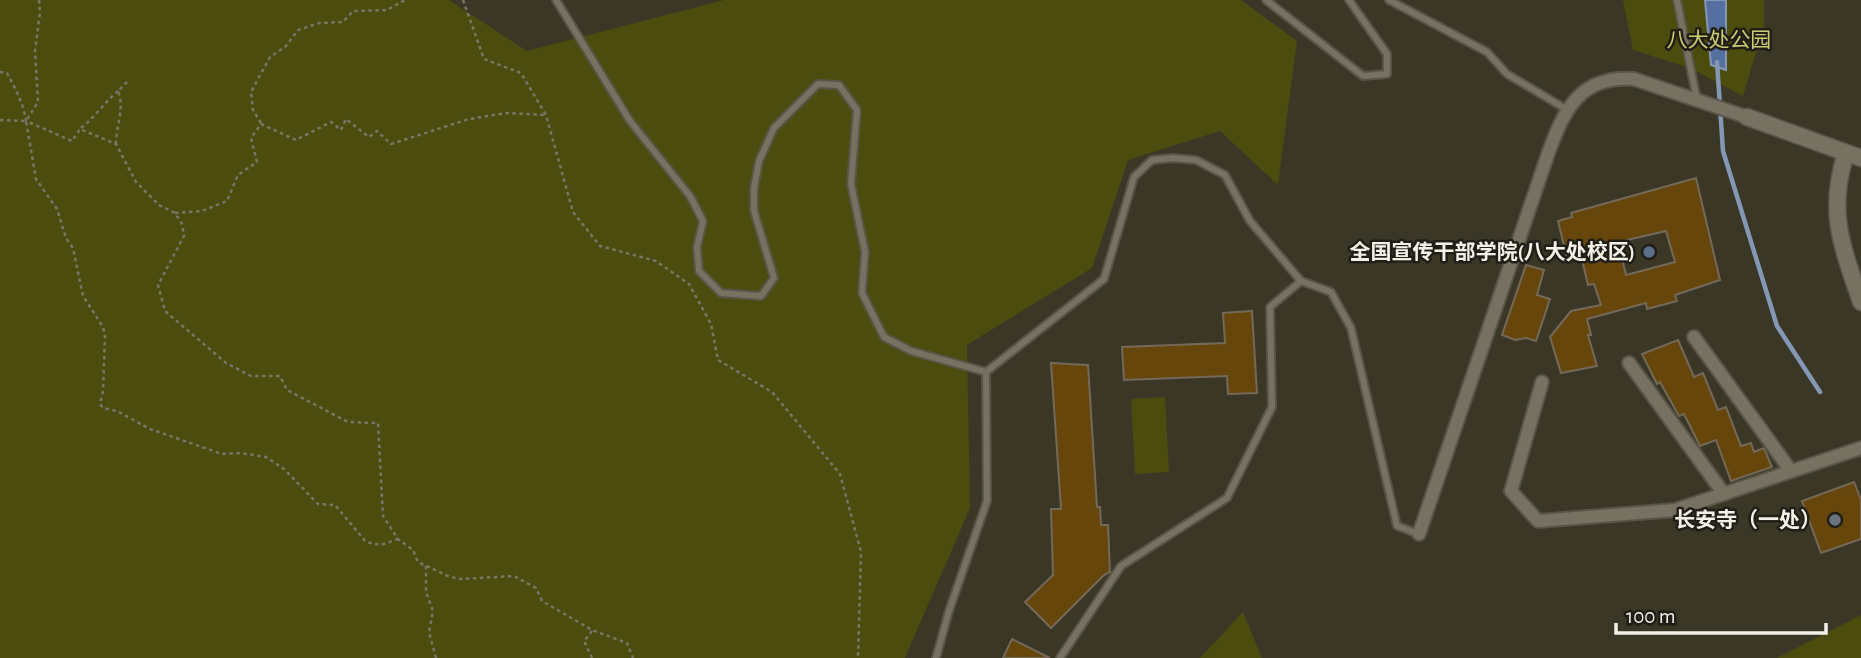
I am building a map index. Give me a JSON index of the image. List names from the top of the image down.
{
  "parks": ["八大处公园"],
  "places": ["全国宣传干部学院(八大处校区)", "长安寺（一处）"],
  "scale_bar": "100 m"
}
